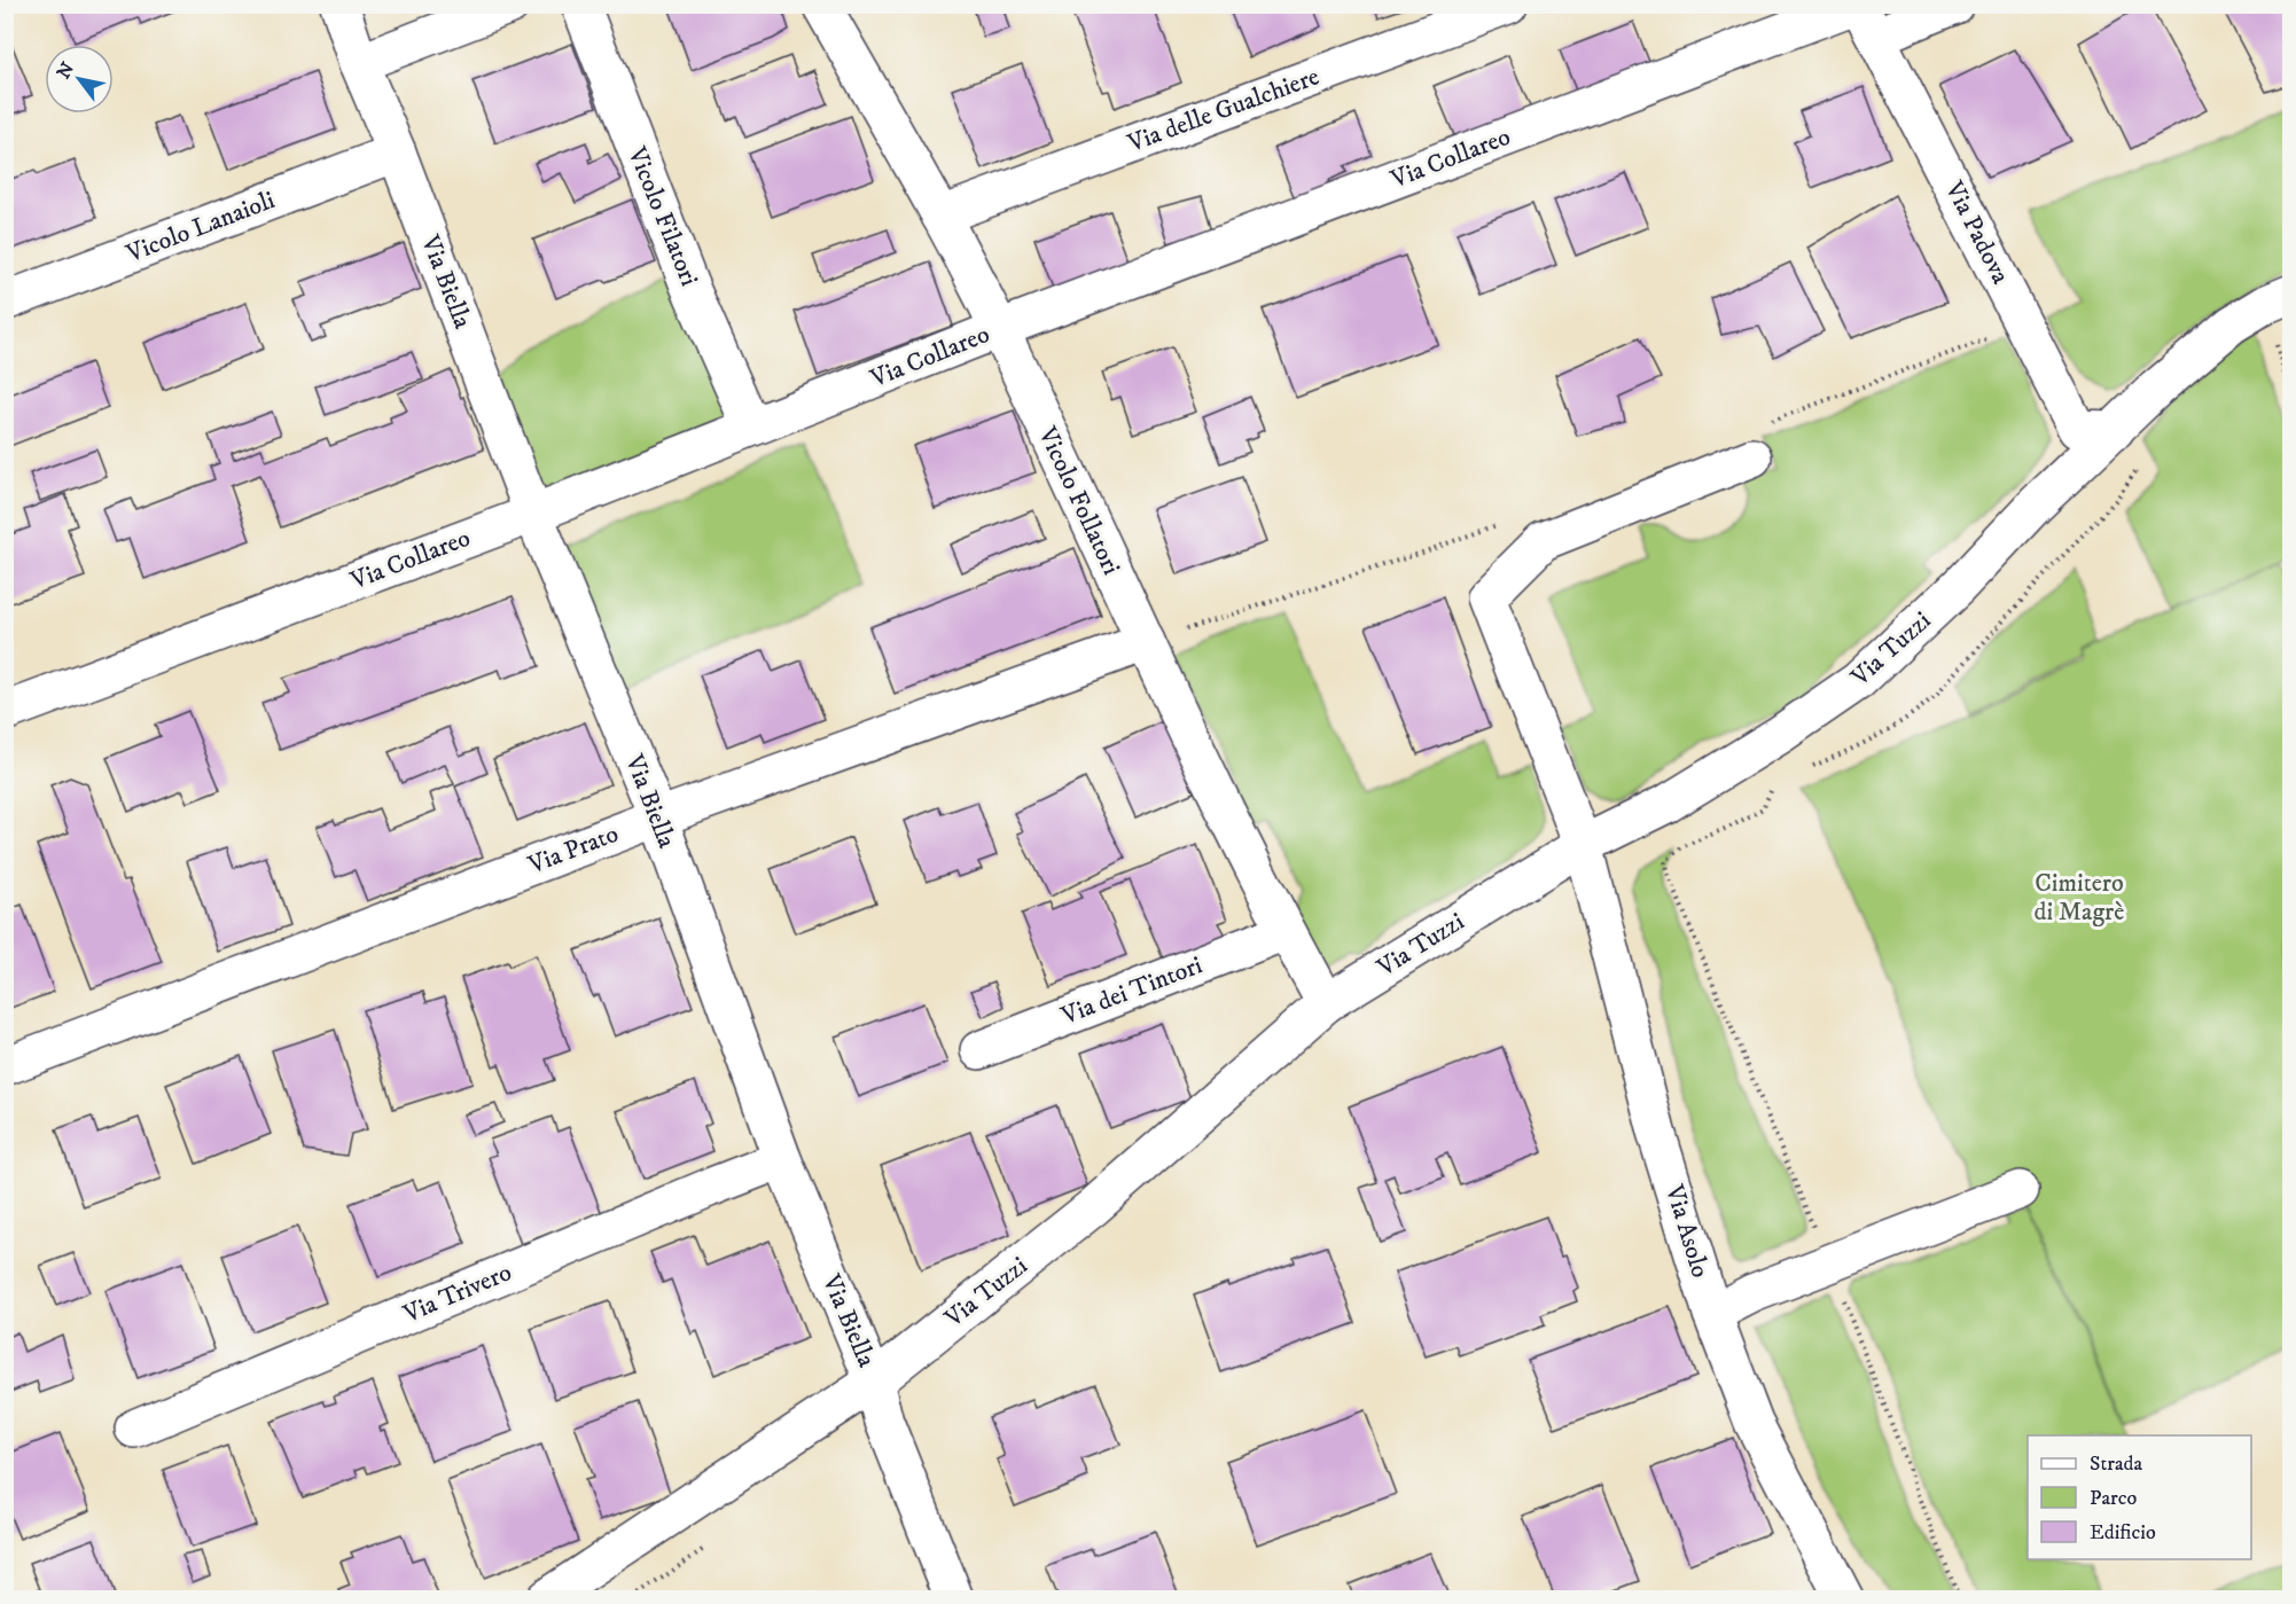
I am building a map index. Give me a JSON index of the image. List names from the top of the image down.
{
  "streets": {
    "street": [
      "Via delle Gualchiere",
      "Via Collareo",
      "Vicolo Filatori",
      "Vicolo Lanaioli",
      "Via Padova",
      "Via Biella",
      "Vicolo Follatori",
      "Via Tuzzi",
      "Via Prato",
      "Via dei Tintori",
      "Via Asolo",
      "Via Trivero"
    ]
  },
  "crossings": [
    ["Via delle Gualchiere", "Vicolo Follatori"],
    ["Via Collareo", "Vicolo Filatori"],
    ["Via Collareo", "Via Padova"],
    ["Via Collareo", "Via Biella"],
    ["Via Collareo", "Vicolo Follatori"],
    ["Vicolo Lanaioli", "Via Biella"],
    ["Via Padova", "Via Tuzzi"],
    ["Via Biella", "Via Tuzzi"],
    ["Via Biella", "Via Prato"],
    ["Via Biella", "Via Trivero"],
    ["Vicolo Follatori", "Via Tuzzi"],
    ["Vicolo Follatori", "Via Prato"],
    ["Vicolo Follatori", "Via dei Tintori"],
    ["Via Tuzzi", "Via Asolo"]
  ],
  "parks": ["Cimitero di Magrè"],
  "legend": ["Strada", "Parco", "Edificio"],
  "north": "top left"
}
